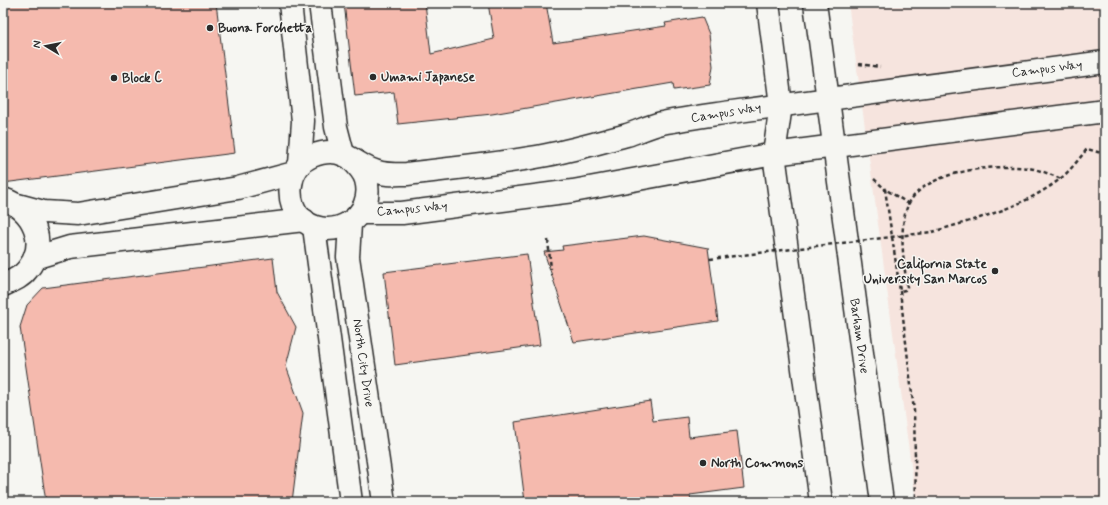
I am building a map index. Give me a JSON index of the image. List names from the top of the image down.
{
  "streets": {
    "street": ["Campus Way", "Barham Drive", "North City Drive"]
  },
  "crossings": [
    ["Campus Way", "Barham Drive"],
    ["Campus Way", "North City Drive"]
  ],
  "places": [
    "Buona Forchetta",
    "Umami Japanese",
    "Block C",
    "California State University San Marcos",
    "North Commons"
  ],
  "north": "left"
}
